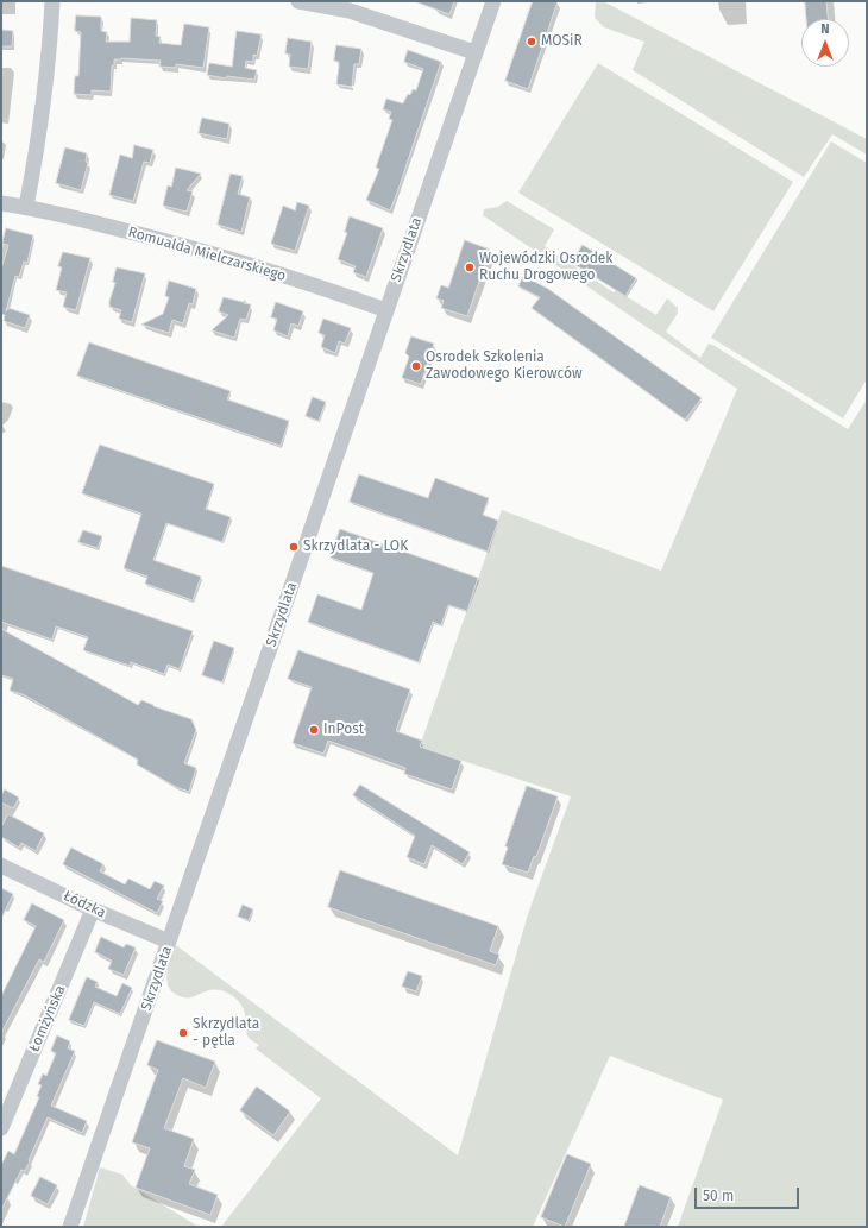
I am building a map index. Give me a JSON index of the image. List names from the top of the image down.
{
  "streets": {
    "street": [
      "Skrzydlata",
      "Romualda Mielczarskiego",
      "Łódzka",
      "Łomżyńska"
    ]
  },
  "crossings": [
    ["Skrzydlata", "Romualda Mielczarskiego"],
    ["Skrzydlata", "Łódzka"],
    ["Łódzka", "Łomżyńska"]
  ],
  "places": [
    "MOSiR",
    "Wojewódzki Osrodek Ruchu Drogowego",
    "Osrodek Szkolenia Zawodowego Kierowców",
    "Skrzydlata - LOK",
    "InPost",
    "Skrzydlata - pętla"
  ],
  "scale_bar": "50 m",
  "north": "top"
}
